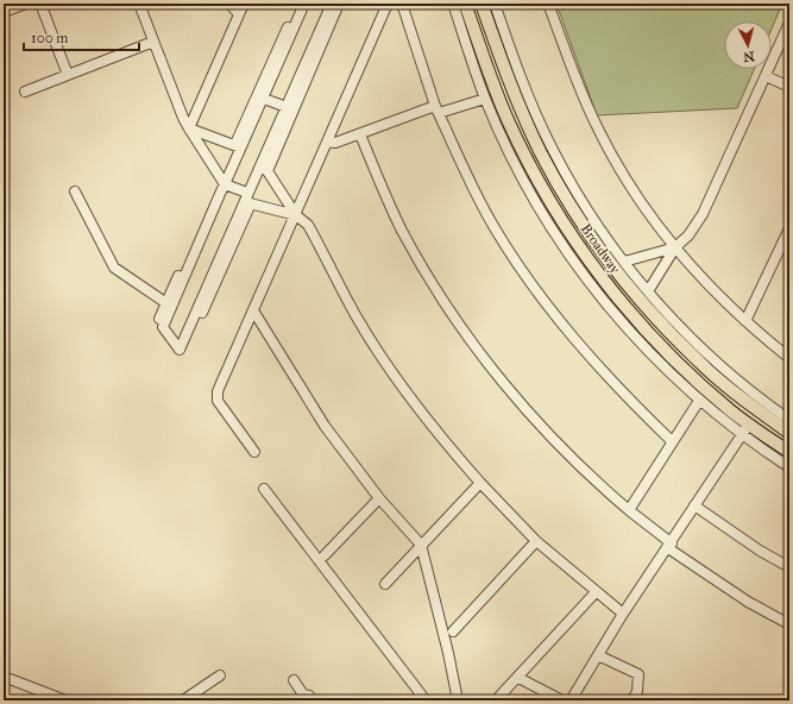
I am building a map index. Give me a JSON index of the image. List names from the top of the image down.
{
  "streets": {
    "main road": ["Broadway"]
  },
  "scale_bar": "100 m",
  "north": "bottom"
}
